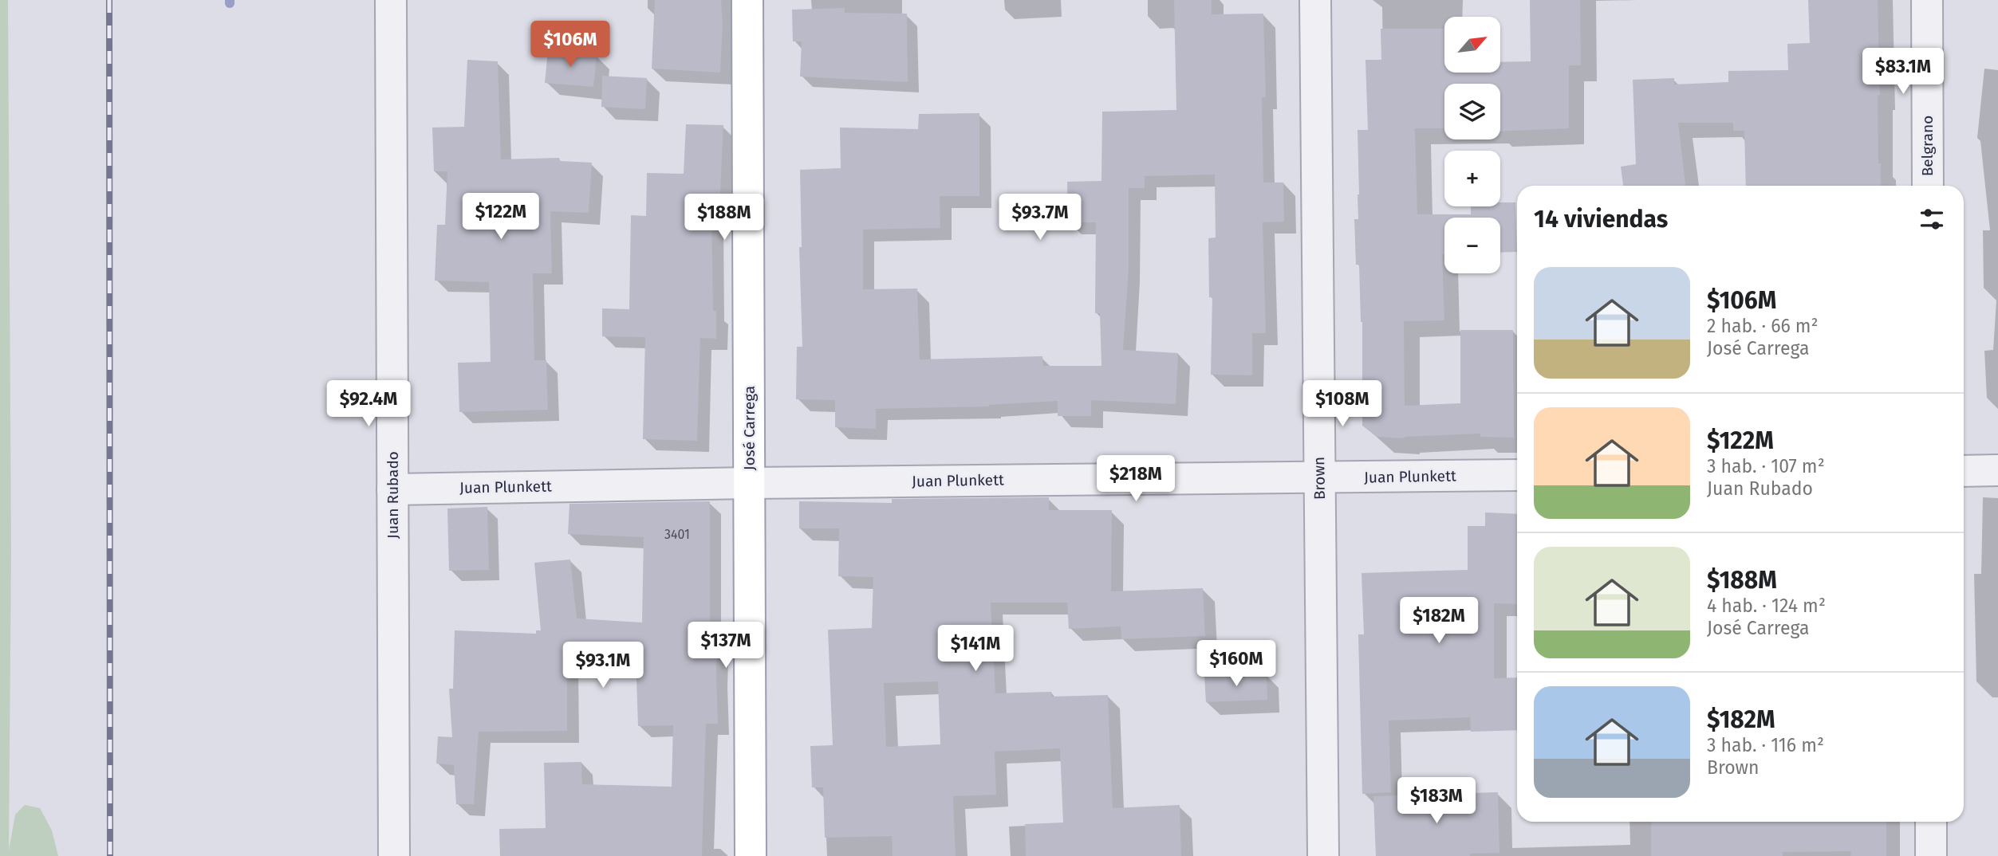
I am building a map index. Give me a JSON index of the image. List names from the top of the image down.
{
  "streets": {
    "main road": ["José Carrega"],
    "street": [
      "Belgrano",
      "Juan Plunkett",
      "Brown",
      "Juan Rubado"
    ]
  },
  "crossings": [
    ["José Carrega", "Juan Plunkett"],
    ["Juan Plunkett", "Brown"],
    ["Juan Plunkett", "Juan Rubado"]
  ],
  "house_numbers": ["3401"],
  "north": "top right",
  "page": {
    "map_buttons": ["+", "−"],
    "price": [
      "$106M",
      "$83.1M",
      "$122M",
      "$188M",
      "$93.7M",
      "$92.4M",
      "$108M",
      "$218M",
      "$182M",
      "$137M",
      "$141M",
      "$160M",
      "$93.1M",
      "$183M"
    ],
    "heading": "14 viviendas",
    "list": [
      {
        "name": "$106M",
        "note": "2 hab. · 66 m² · José Carrega"
      },
      {
        "name": "$122M",
        "note": "3 hab. · 107 m² · Juan Rubado"
      },
      {
        "name": "$188M",
        "note": "4 hab. · 124 m² · José Carrega"
      },
      {
        "name": "$182M",
        "note": "3 hab. · 116 m² · Brown"
      }
    ]
  }
}
